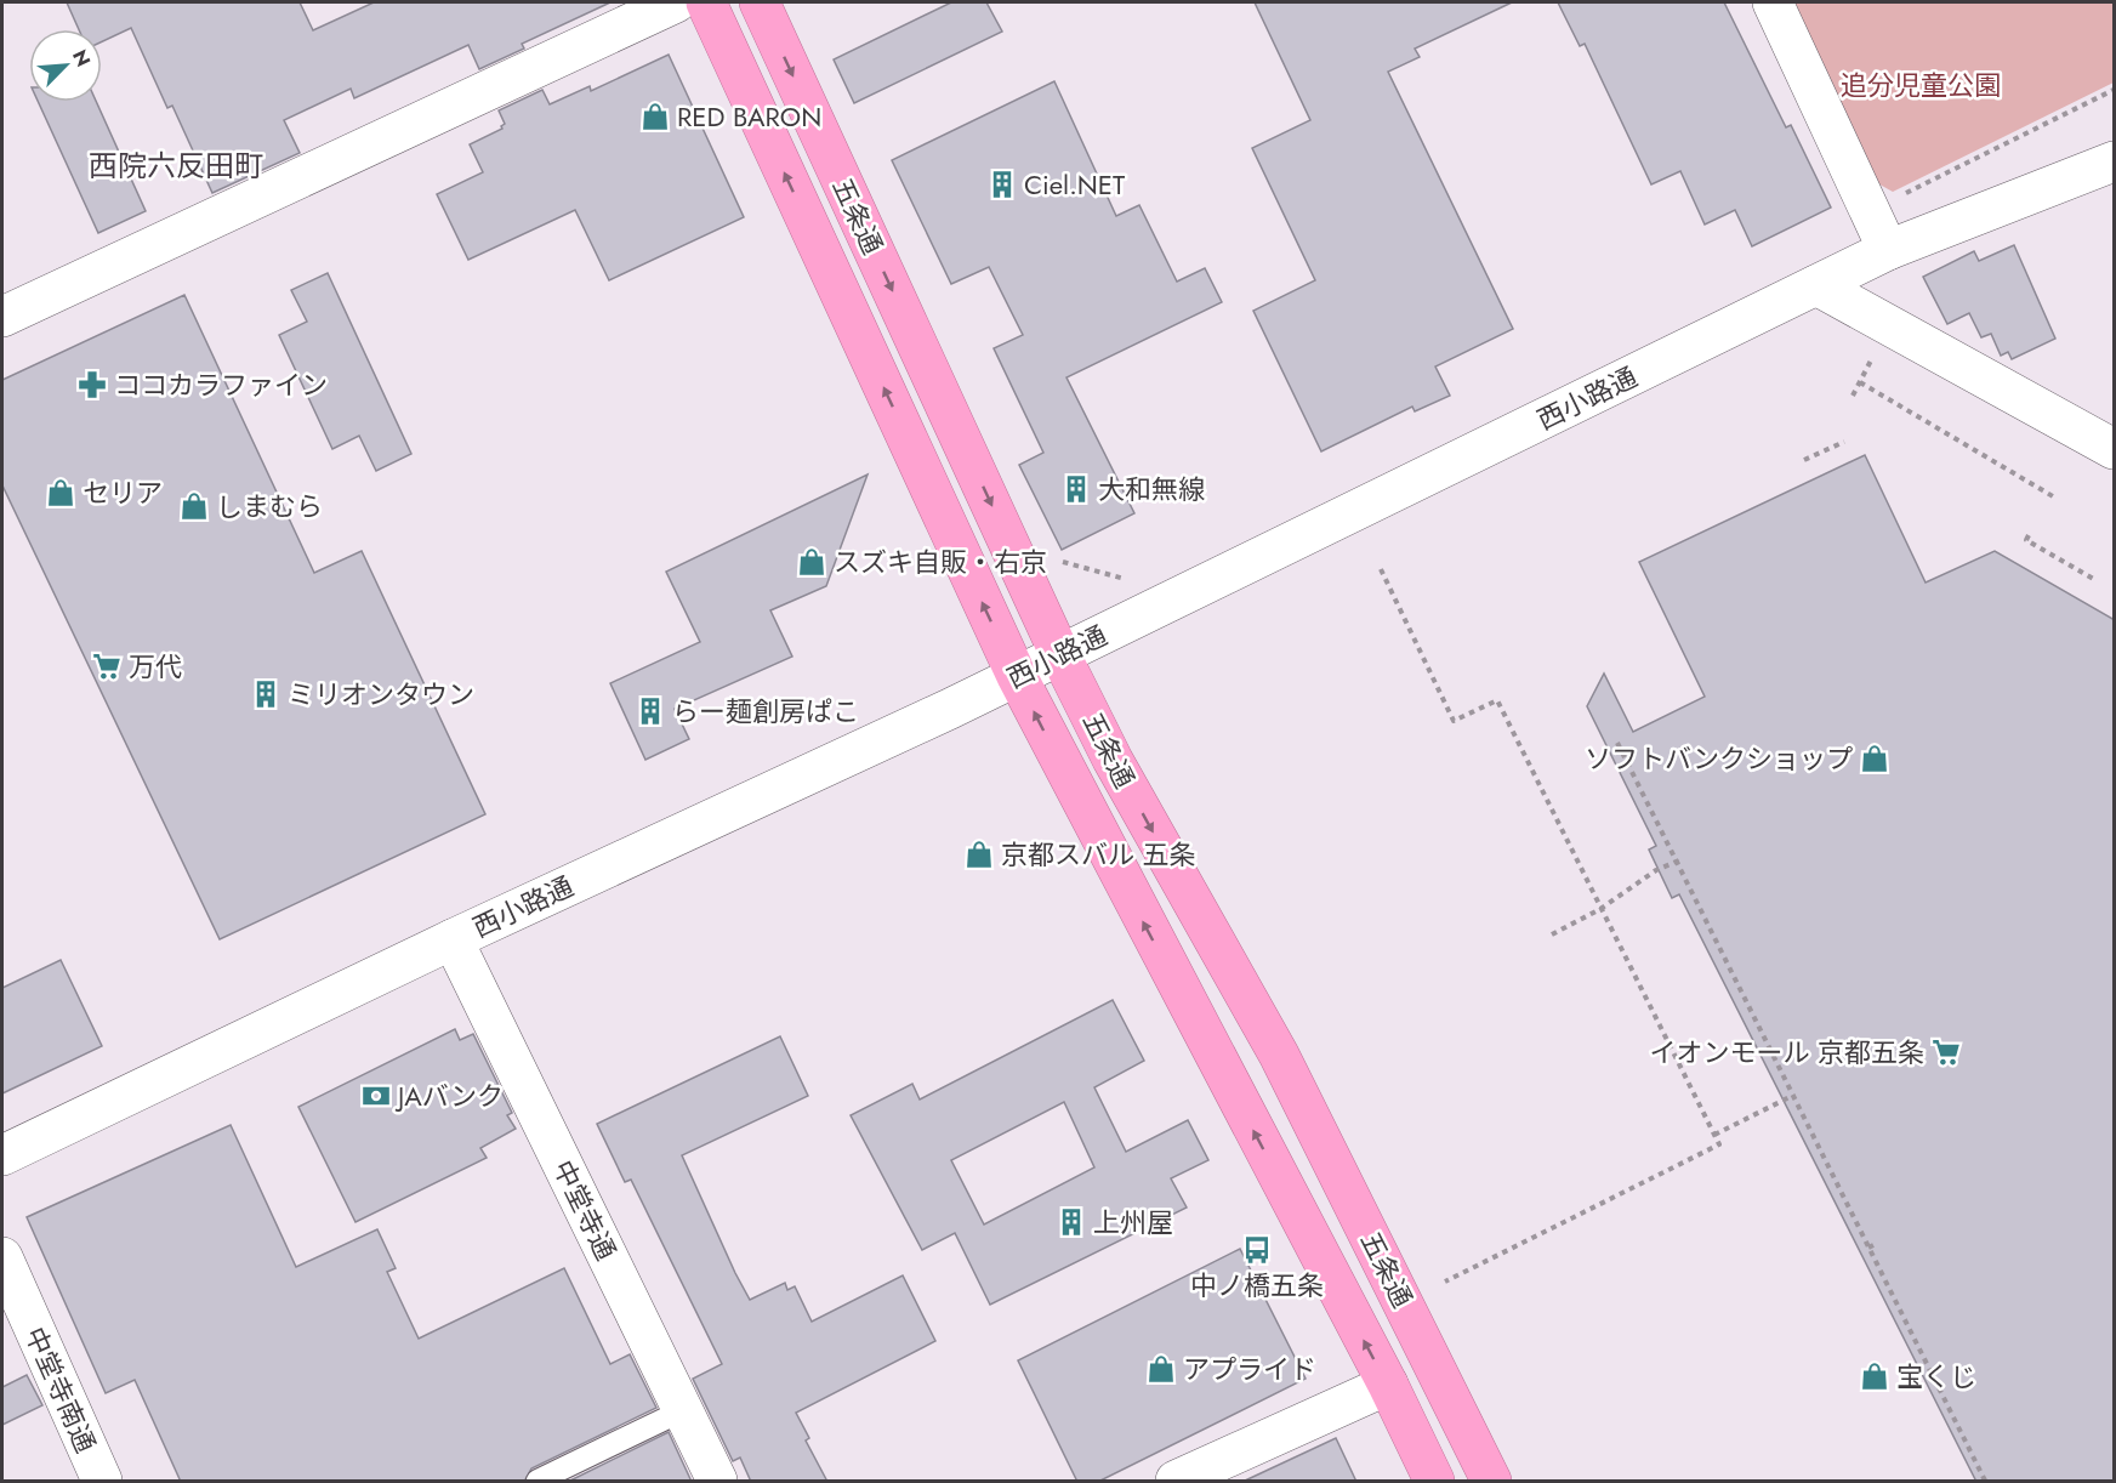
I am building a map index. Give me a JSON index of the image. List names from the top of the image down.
{
  "streets": {
    "highway": ["五条通"],
    "street": ["西小路通", "中堂寺通", "中堂寺南通"]
  },
  "crossings": [
    ["五条通", "西小路通"],
    ["西小路通", "中堂寺通"]
  ],
  "districts": ["西院六反田町"],
  "parks": ["追分児童公園"],
  "places": {
    "shop": [
      "RED BARON",
      "セリア",
      "しまむら",
      "スズキ自販・右京",
      "ソフトバンクショップ",
      "京都スバル 五条",
      "アプライド",
      "宝くじ"
    ],
    "building": [
      "Ciel.NET",
      "大和無線",
      "ミリオンタウン",
      "らー麺創房ぱこ",
      "上州屋"
    ],
    "pharmacy": ["ココカラファイン"],
    "supermarket": ["万代", "イオンモール 京都五条"],
    "bank": ["JAバンク"],
    "bus stop": ["中ノ橋五条"]
  },
  "north": "top right"
}
